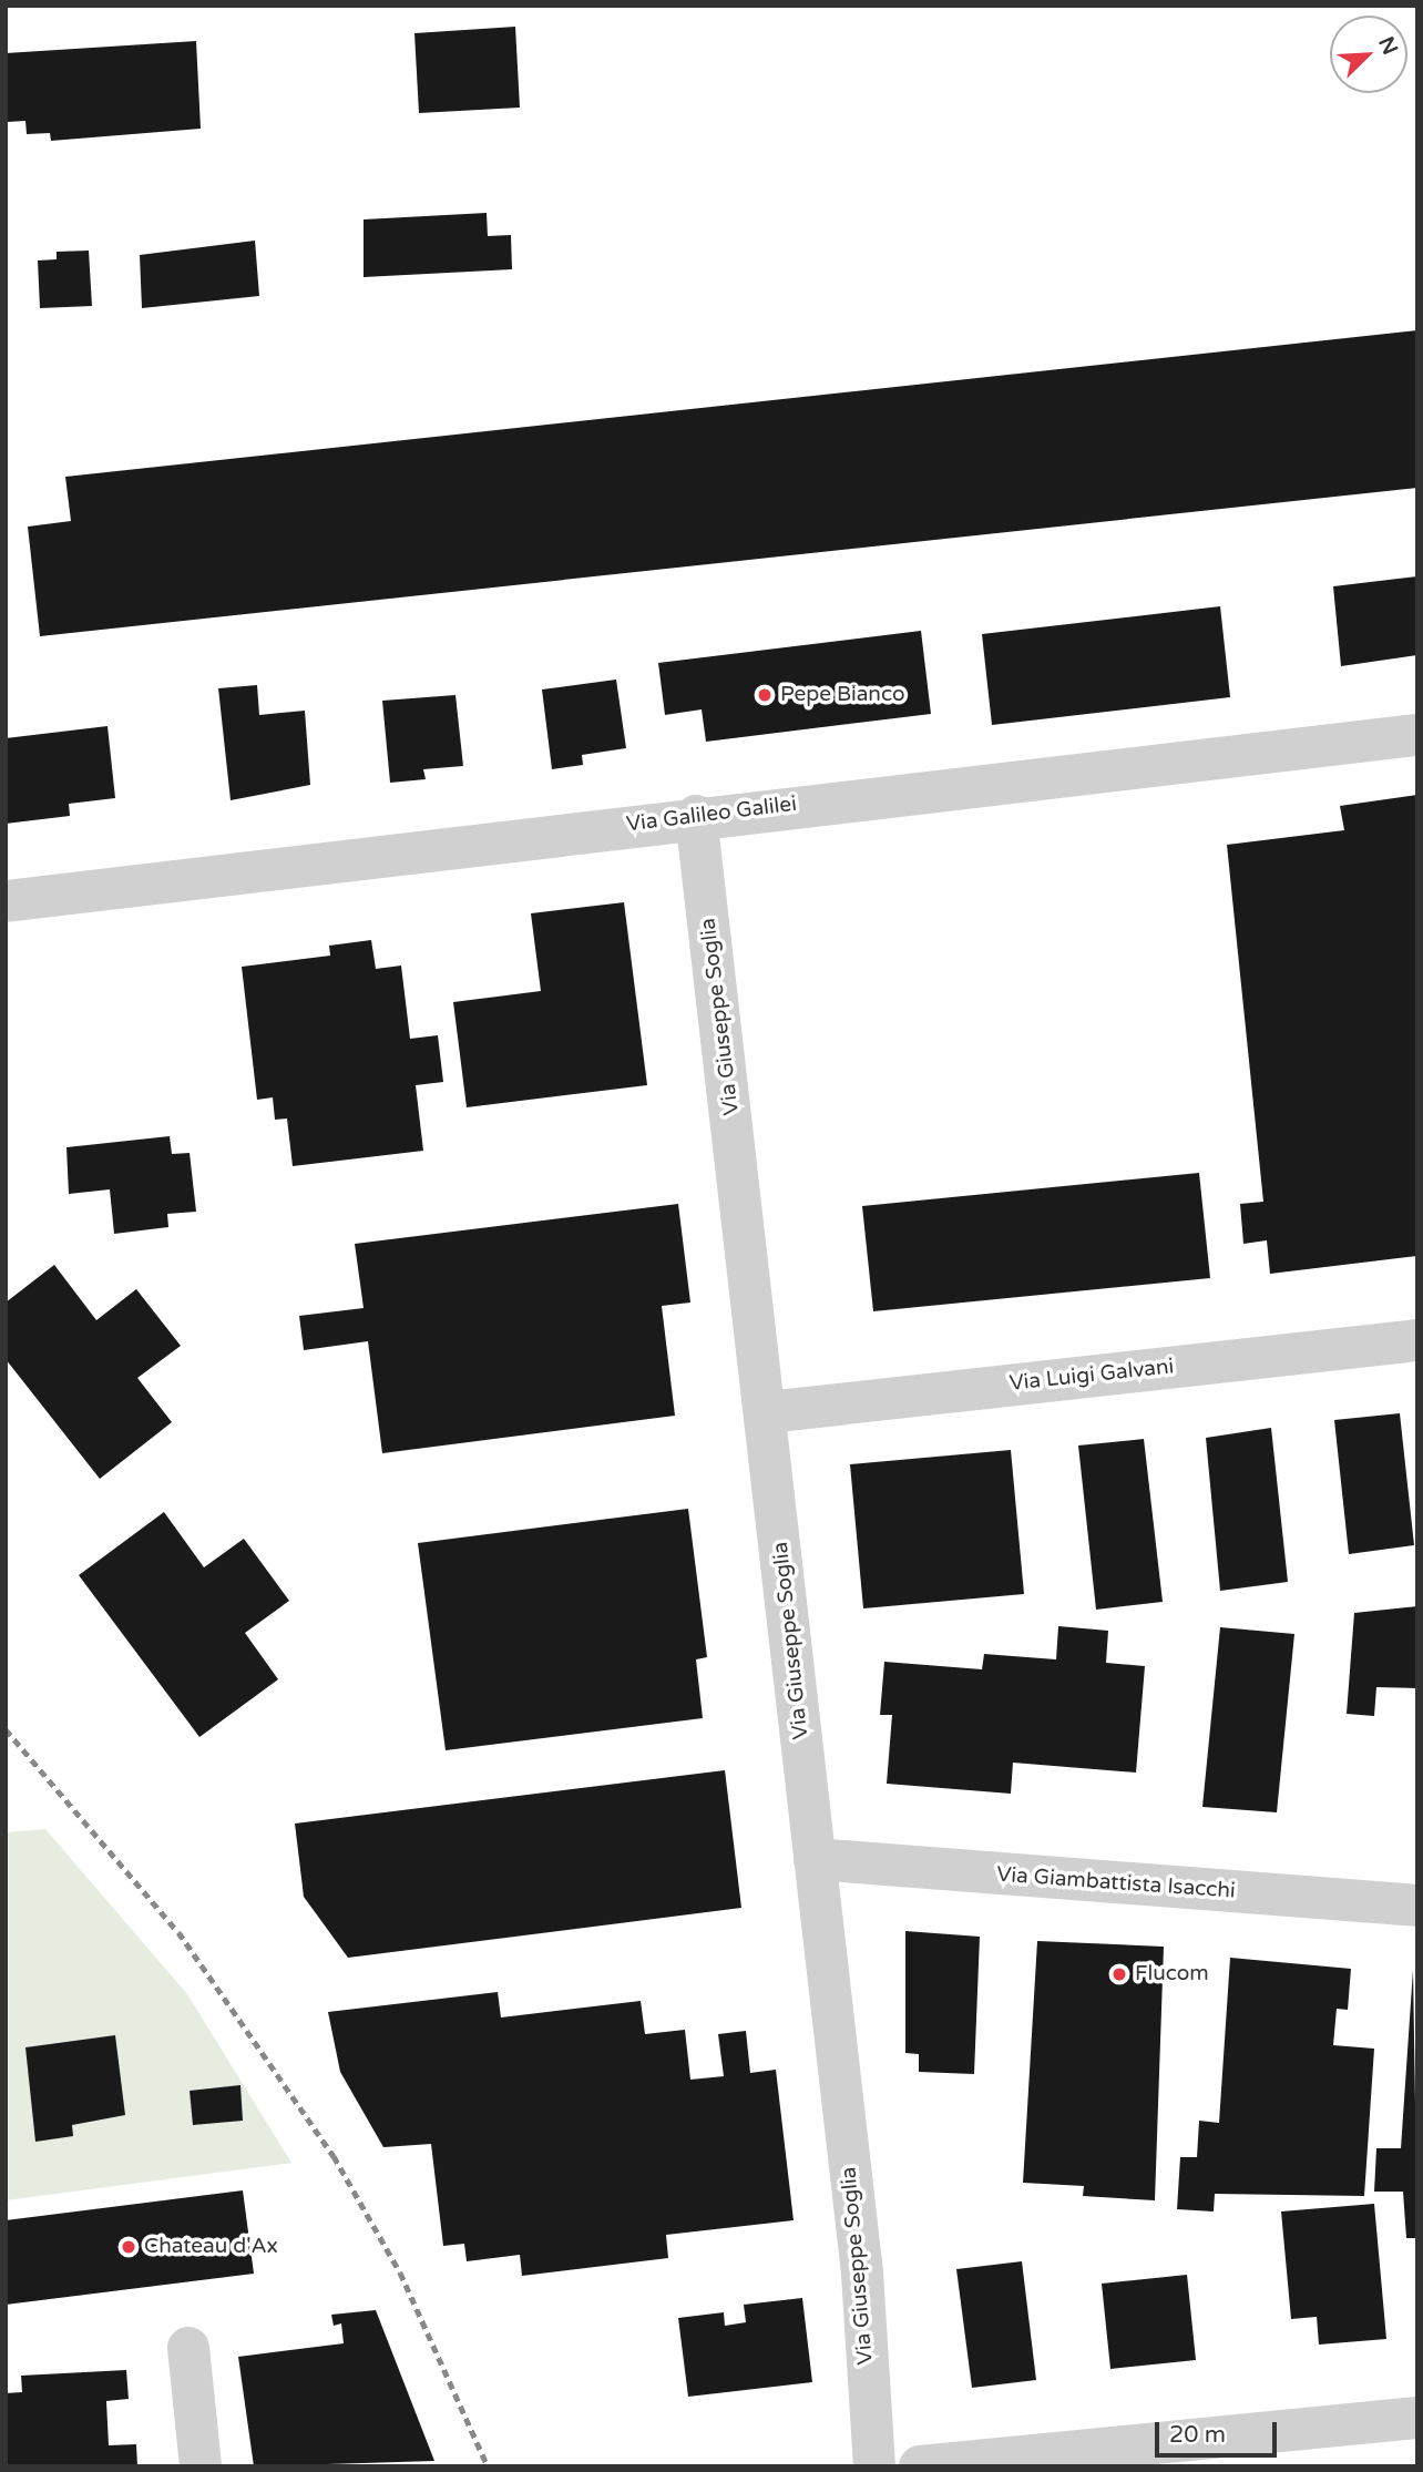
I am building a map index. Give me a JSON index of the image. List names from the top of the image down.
{
  "streets": {
    "street": [
      "Via Galileo Galilei",
      "Via Giuseppe Soglia",
      "Via Luigi Galvani",
      "Via Giambattista Isacchi"
    ]
  },
  "crossings": [
    ["Via Galileo Galilei", "Via Giuseppe Soglia"],
    ["Via Giuseppe Soglia", "Via Luigi Galvani"],
    ["Via Giuseppe Soglia", "Via Giambattista Isacchi"]
  ],
  "places": ["Pepe Bianco", "Flucom", "Chateau d'Ax"],
  "scale_bar": "20 m",
  "north": "top right"
}
